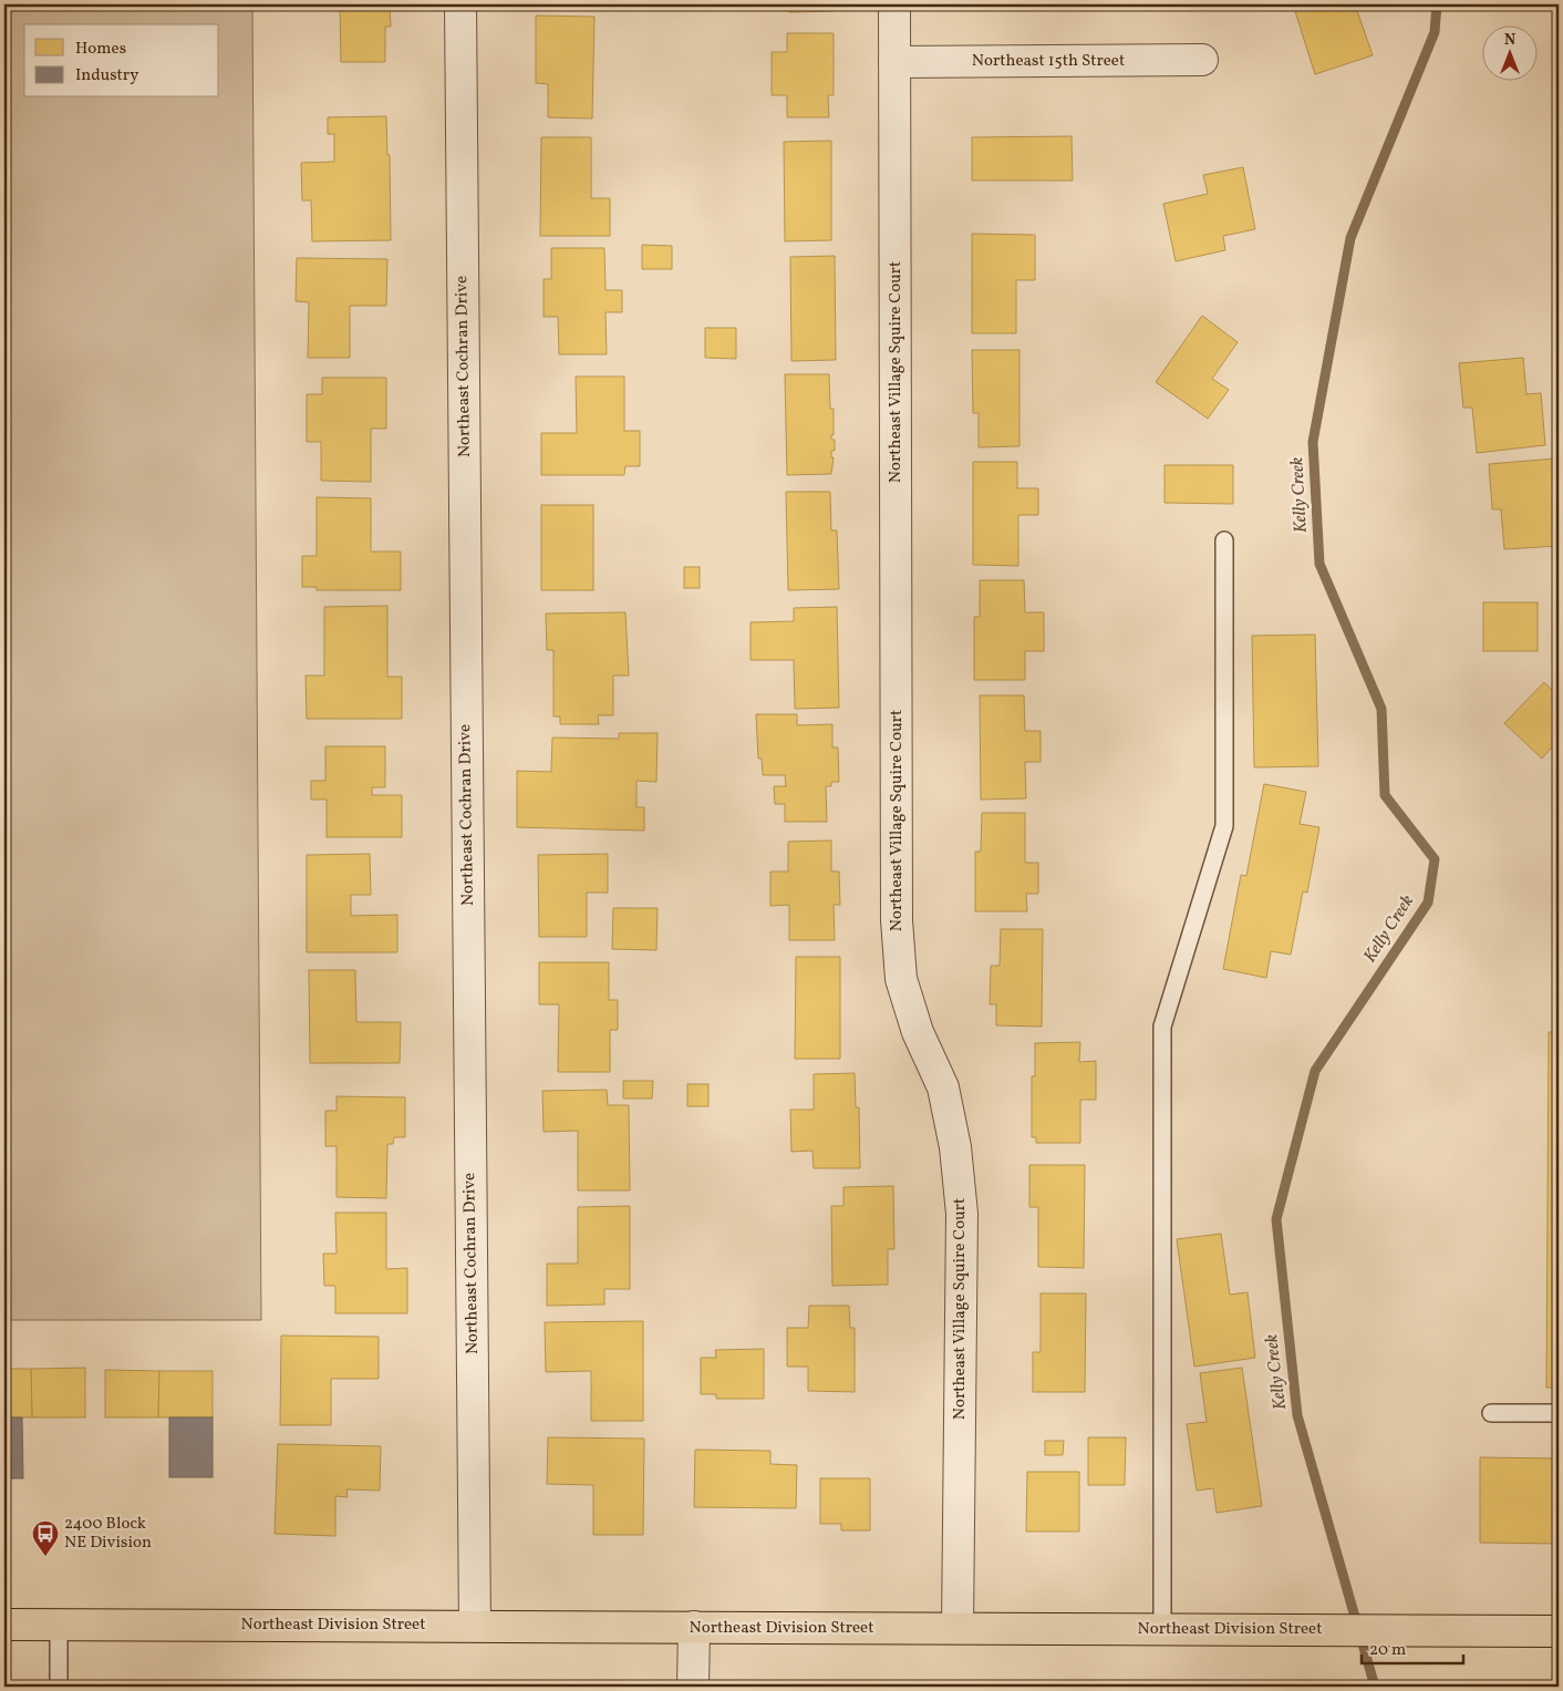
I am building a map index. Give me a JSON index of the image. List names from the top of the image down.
{
  "streets": {
    "main road": ["Northeast Division Street"],
    "street": ["Northeast 15th Street", "Northeast Cochran Drive", "Northeast Village Squire Court"]
  },
  "crossings": [
    ["Northeast 15th Street", "Northeast Village Squire Court"],
    ["Northeast Cochran Drive", "Northeast Division Street"],
    ["Northeast Village Squire Court", "Northeast Division Street"]
  ],
  "water": ["Kelly Creek"],
  "places": {
    "bus stop": ["2400 Block NE Division"]
  },
  "legend": ["Homes", "Industry"],
  "scale_bar": "20 m",
  "north": "top"
}
